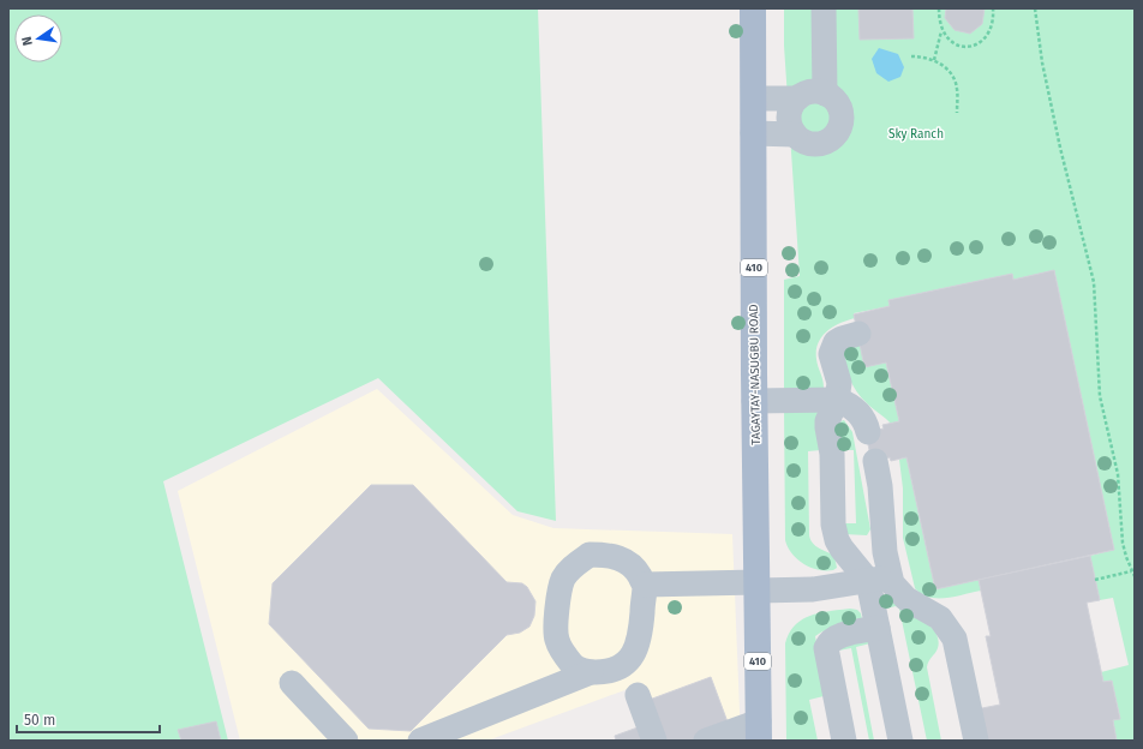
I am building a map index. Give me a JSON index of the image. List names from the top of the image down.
{
  "streets": {
    "main road": ["410", "TAGAYTAY-NASUGBU ROAD"]
  },
  "parks": ["Sky Ranch"],
  "scale_bar": "50 m",
  "north": "left"
}
